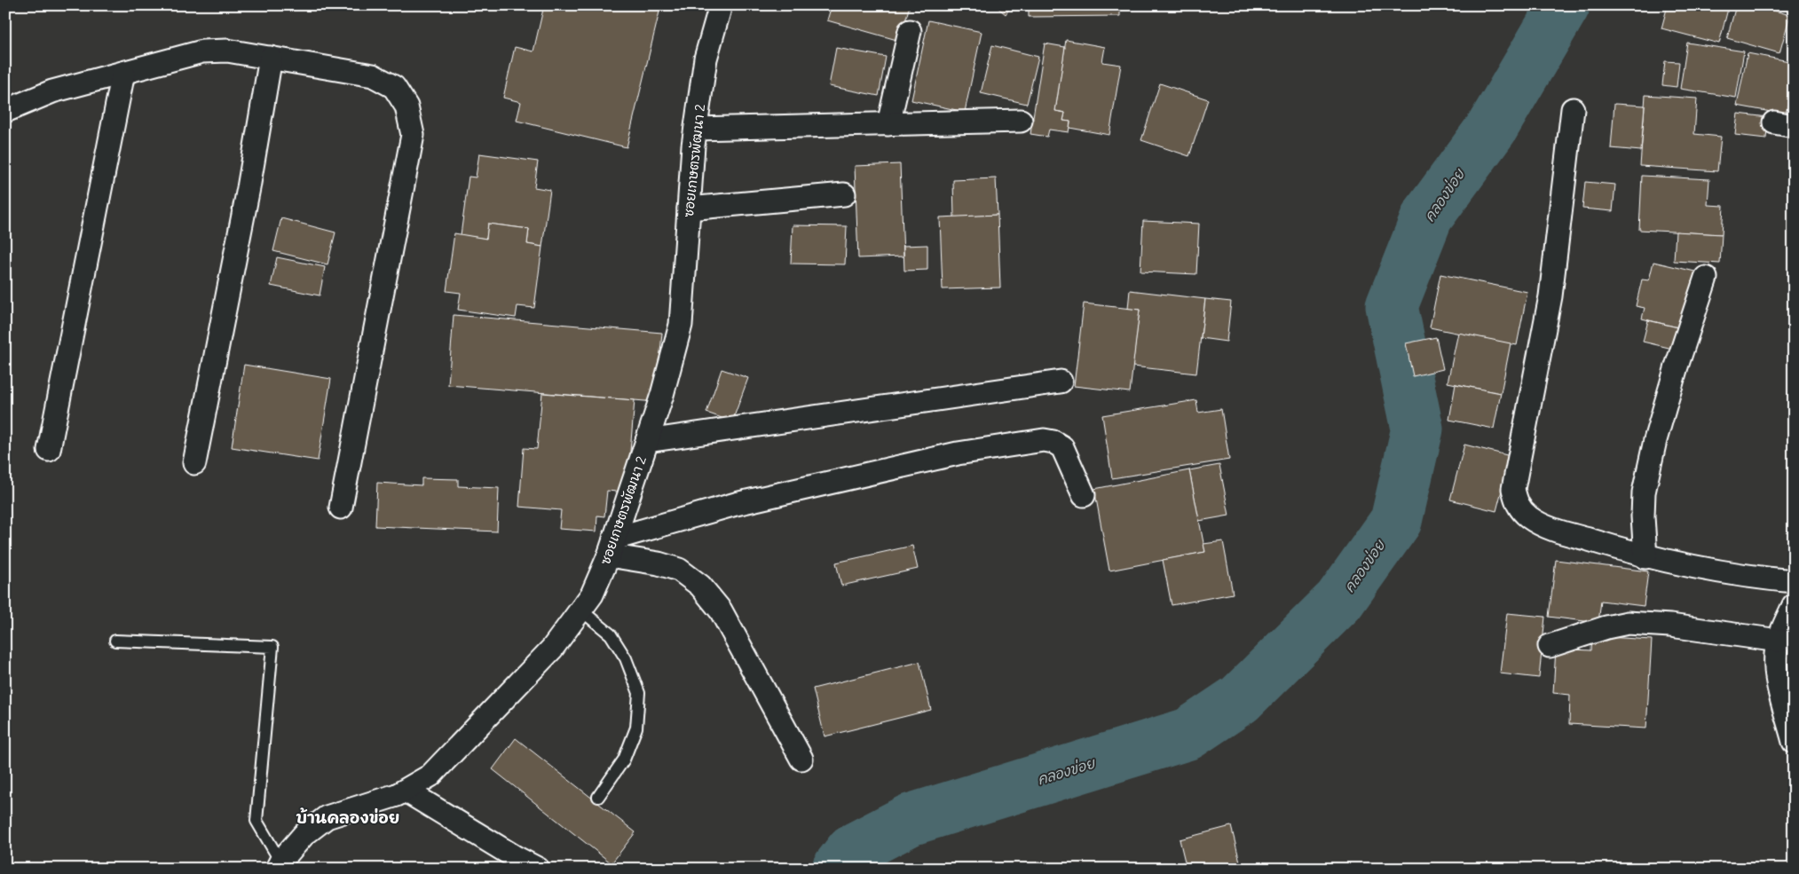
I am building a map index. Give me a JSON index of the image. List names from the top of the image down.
{
  "streets": {
    "street": ["ซอยเกษตรพัฒนา 2"]
  },
  "districts": ["บ้านคลองข่อย"],
  "water": ["คลองข่อย"]
}
